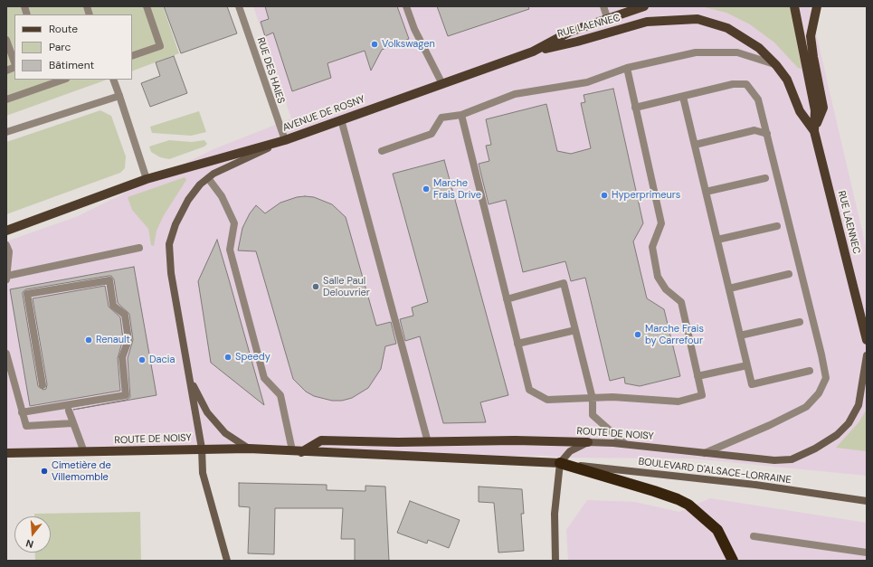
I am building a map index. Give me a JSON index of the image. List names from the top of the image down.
{
  "streets": {
    "main road": ["RUE LAENNEC", "AVENUE DE ROSNY", "ROUTE DE NOISY"],
    "street": ["RUE DES HAIES", "BOULEVARD D'ALSACE-LORRAINE"]
  },
  "crossings": [
    ["RUE LAENNEC", "AVENUE DE ROSNY"],
    ["RUE DES HAIES", "AVENUE DE ROSNY"],
    ["ROUTE DE NOISY", "BOULEVARD D'ALSACE-LORRAINE"]
  ],
  "places": [
    "Volkswagen",
    "Marche Frais Drive",
    "Hyperprimeurs",
    "Salle Paul Delouvrier",
    "Marche Frais by Carrefour",
    "Renault",
    "Speedy",
    "Dacia",
    "Cimetière de Villemomble"
  ],
  "legend": ["Route", "Parc", "Bâtiment"],
  "north": "bottom"
}
